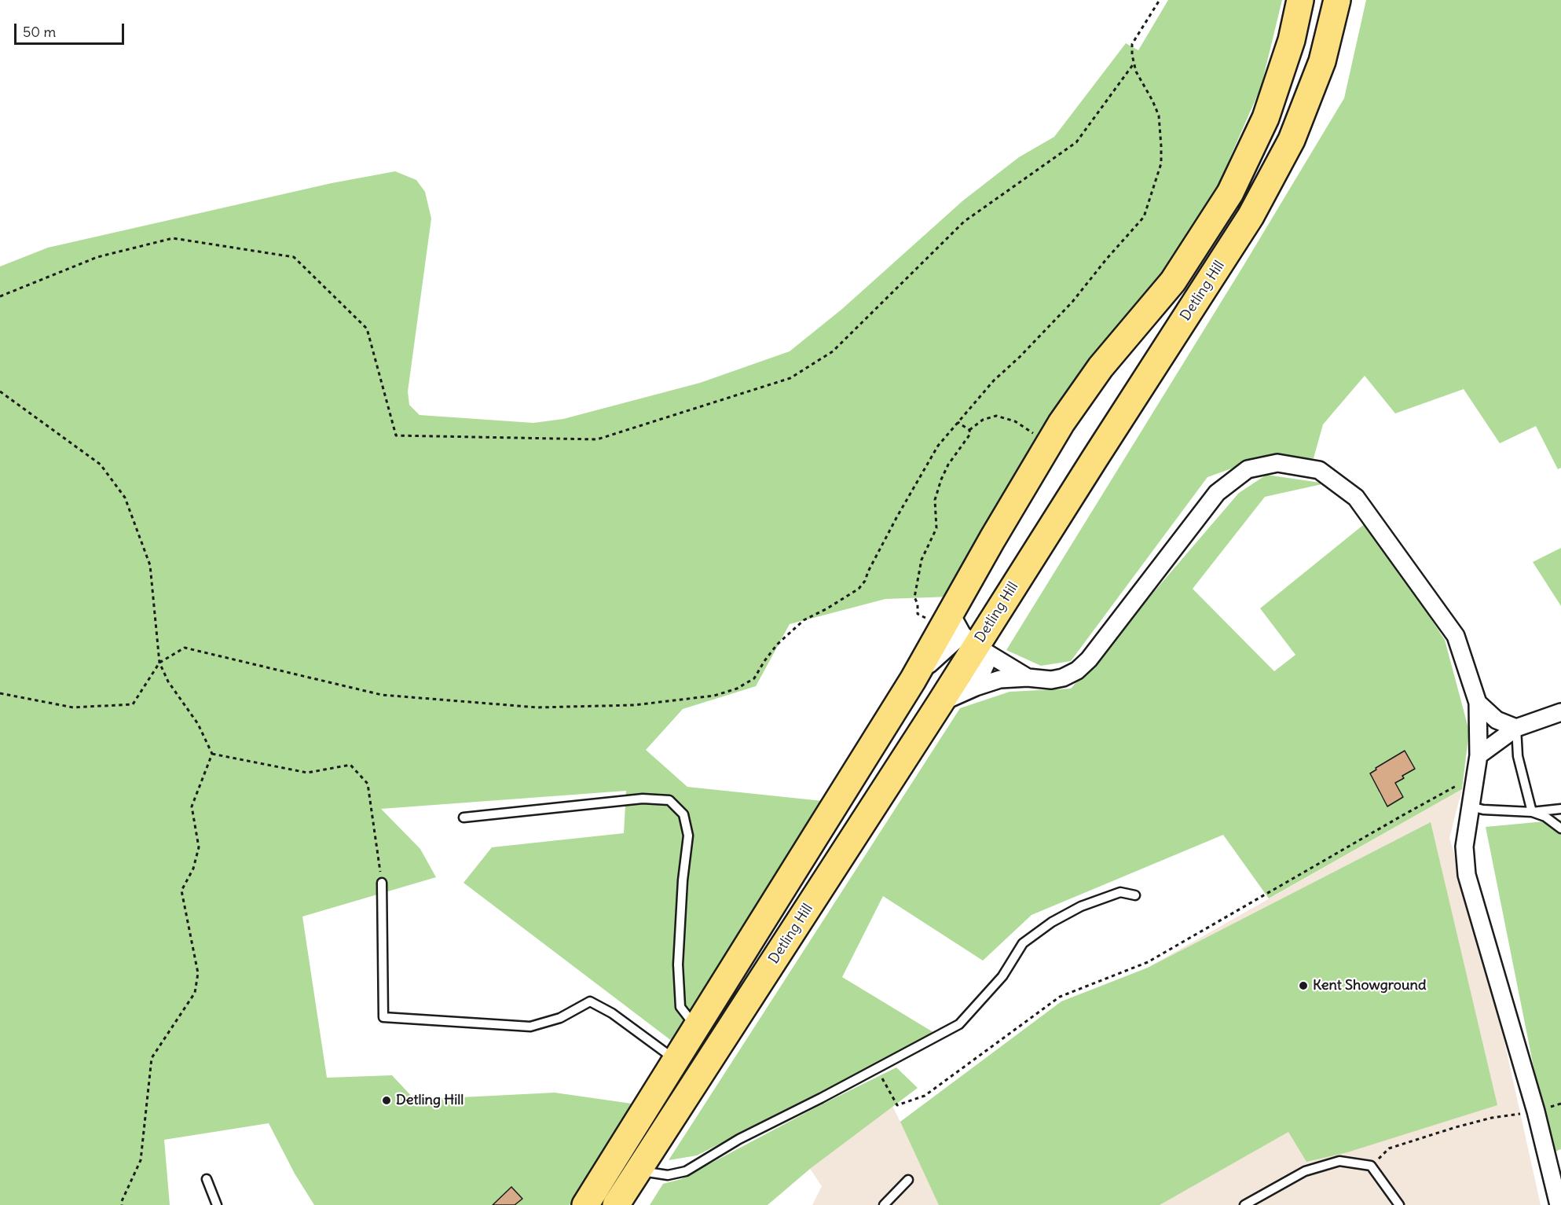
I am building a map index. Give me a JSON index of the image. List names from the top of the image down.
{
  "streets": {
    "highway": ["Detling Hill"]
  },
  "places": ["Kent Showground", "Detling Hill"],
  "scale_bar": "50 m"
}
